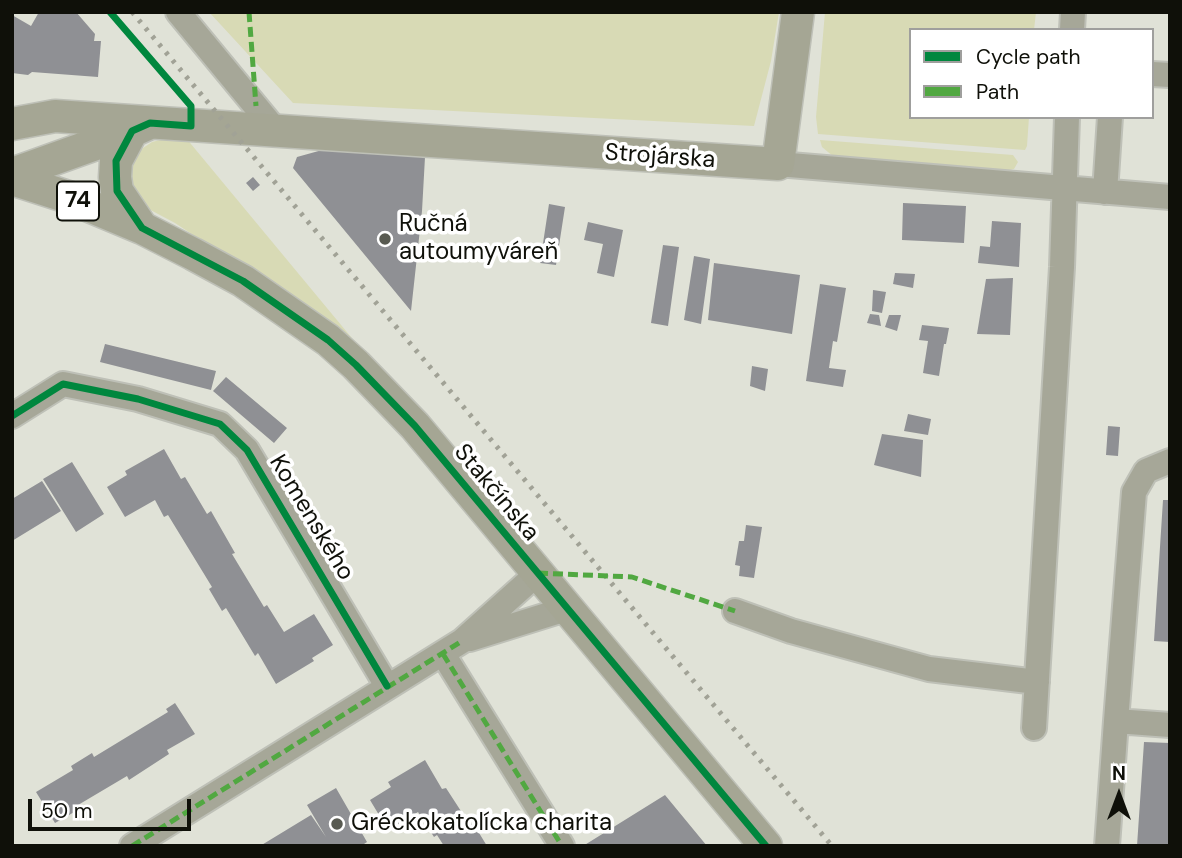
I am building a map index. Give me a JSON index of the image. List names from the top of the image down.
{
  "streets": {
    "main road": ["Strojárska", "74", "Stakčínska"],
    "street": ["Komenského"]
  },
  "crossings": [
    ["Strojárska", "Stakčínska"]
  ],
  "places": ["Ručná autoumyváreň", "Gréckokatolícka charita"],
  "legend": ["Cycle path", "Path"],
  "scale_bar": "50 m",
  "north": "top"
}
